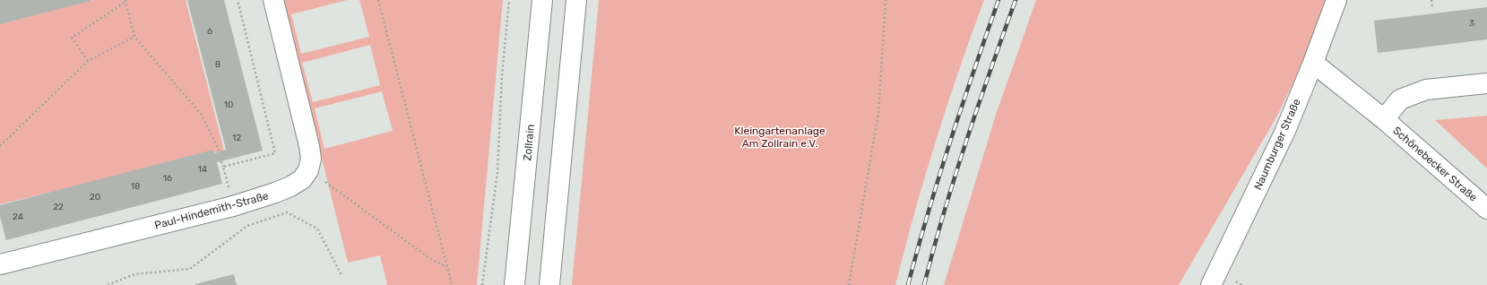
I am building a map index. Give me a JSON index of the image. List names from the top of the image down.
{
  "streets": {
    "street": [
      "Zollrain",
      "Naumburger Straße",
      "Schönebecker Straße",
      "Paul-Hindemith-Straße"
    ]
  },
  "crossings": [
    ["Naumburger Straße", "Schönebecker Straße"]
  ],
  "parks": ["Kleingartenanlage Am Zollrain e.V."],
  "house_numbers": [
    "3",
    "6",
    "8",
    "10",
    "12",
    "14",
    "16",
    "18",
    "20",
    "22",
    "24"
  ]
}
